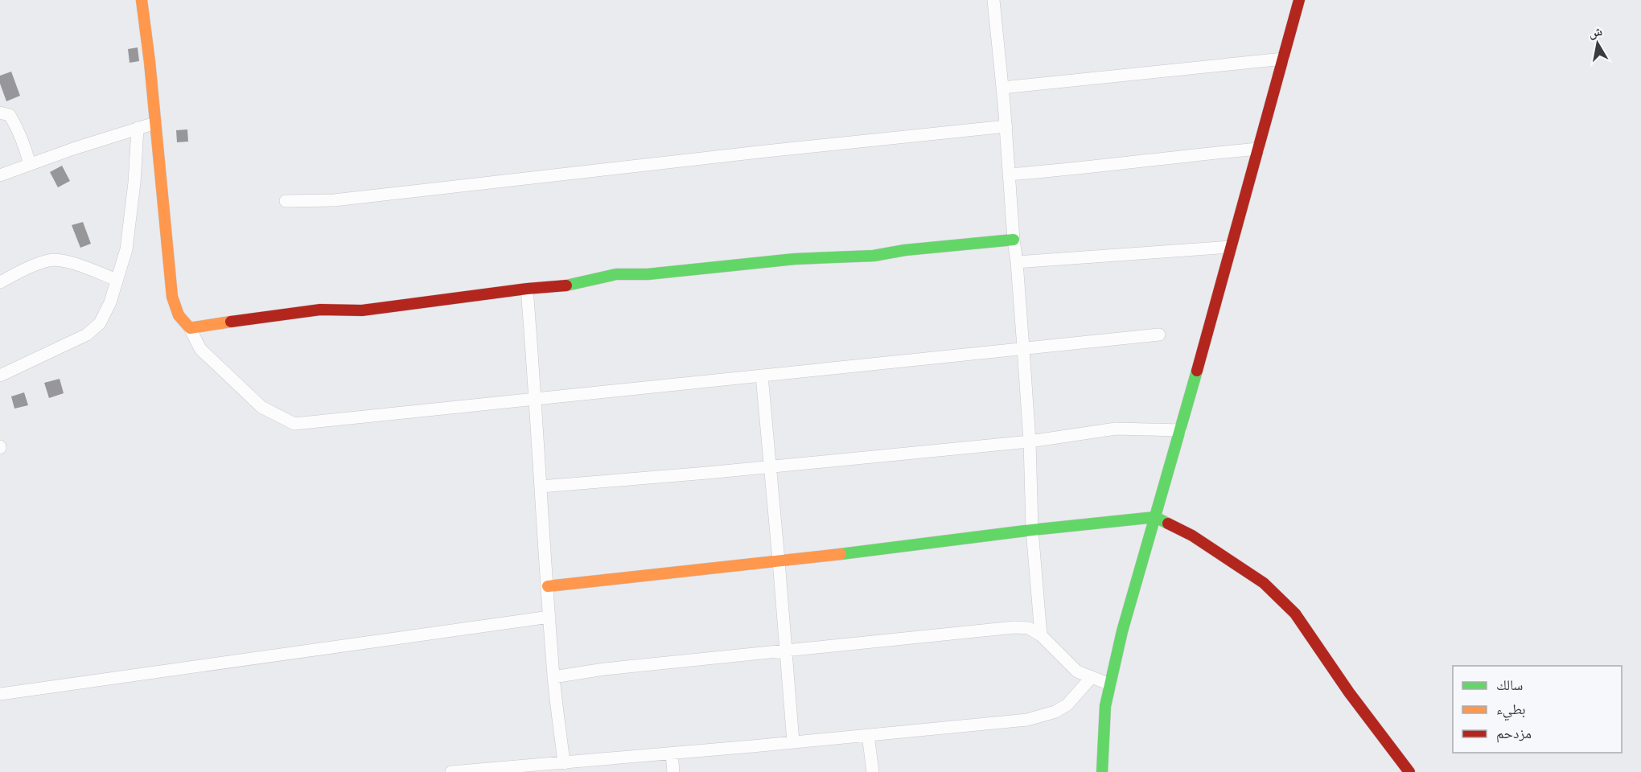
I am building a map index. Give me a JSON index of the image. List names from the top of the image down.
{
  "legend": ["سالك", "بطيء", "مزدحم"],
  "north": "top"
}
